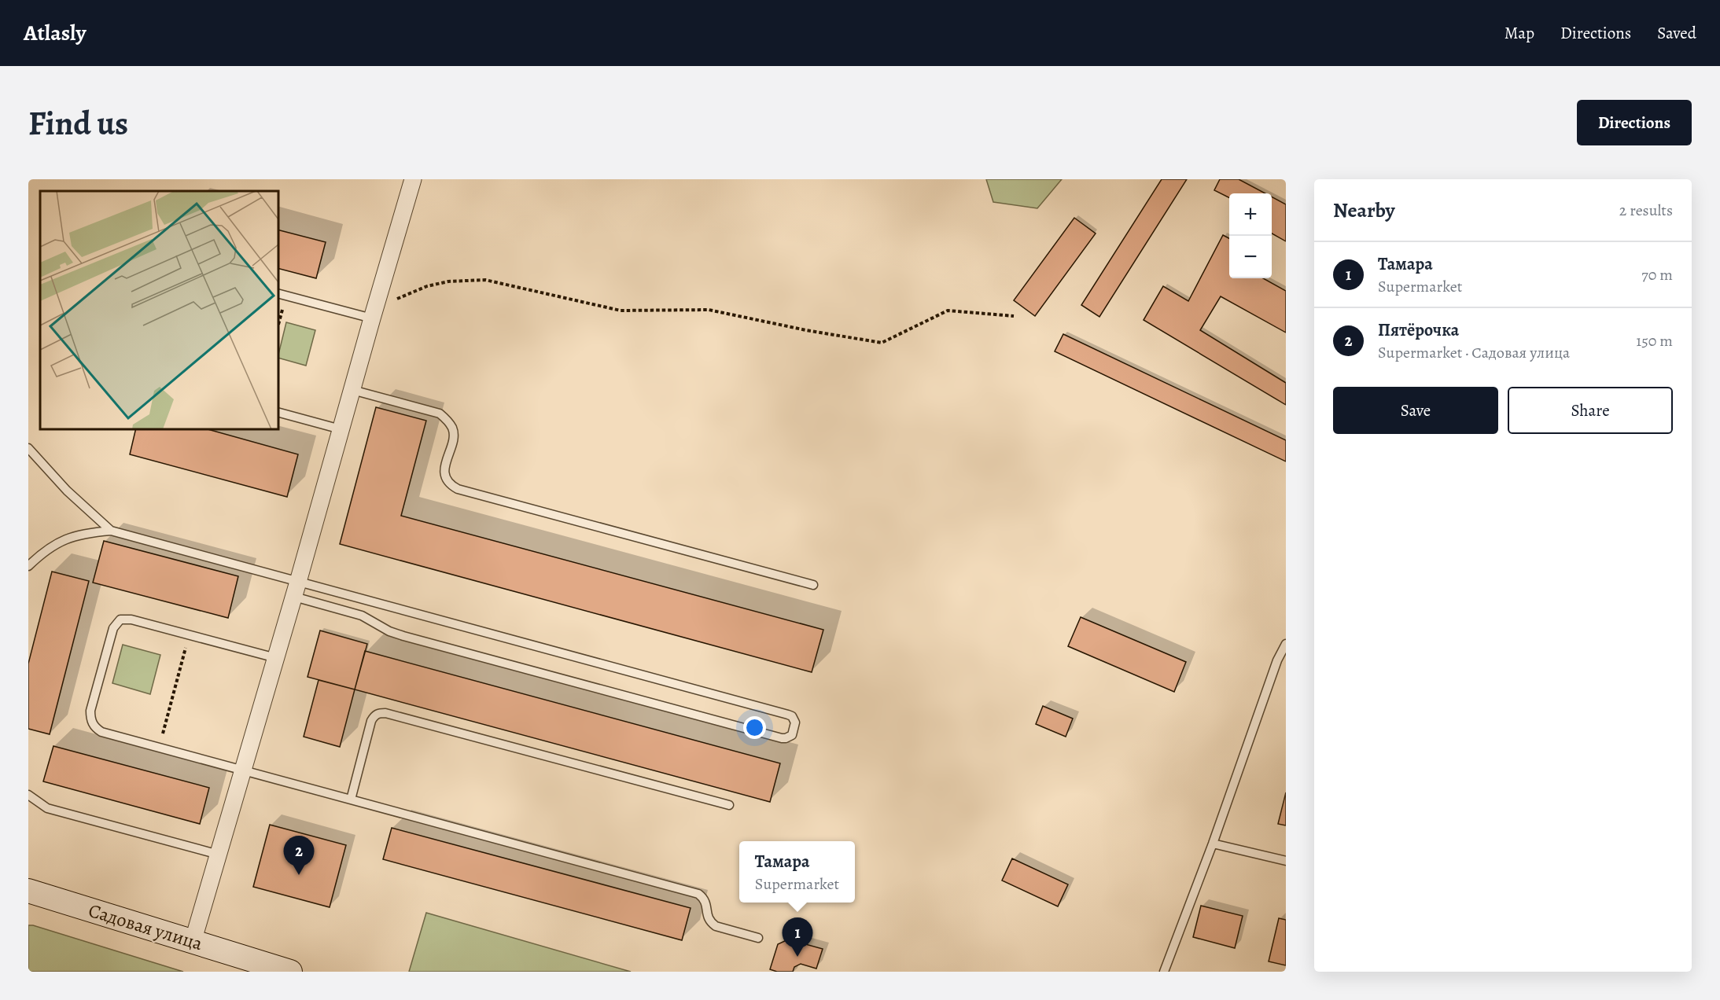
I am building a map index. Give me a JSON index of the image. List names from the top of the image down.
{
  "streets": {
    "main road": ["Садовая улица"]
  },
  "page": {
    "header": "Atlasly",
    "nav": ["Map", "Directions", "Saved"],
    "buttons": [
      "Directions",
      ["Save", "Share"]
    ],
    "title": "Find us",
    "heading": ["Nearby", "2 results"],
    "map_buttons": ["+", "−"],
    "list": [
      {
        "mark": "1",
        "name": "Тамара",
        "note": "Supermarket",
        "value": "70 m"
      },
      {
        "mark": "2",
        "name": "Пятёрочка",
        "note": "Supermarket · Садовая улица",
        "value": "150 m"
      }
    ],
    "pins": ["2", "1"],
    "popup": ["Тамара", "Supermarket"]
  }
}
